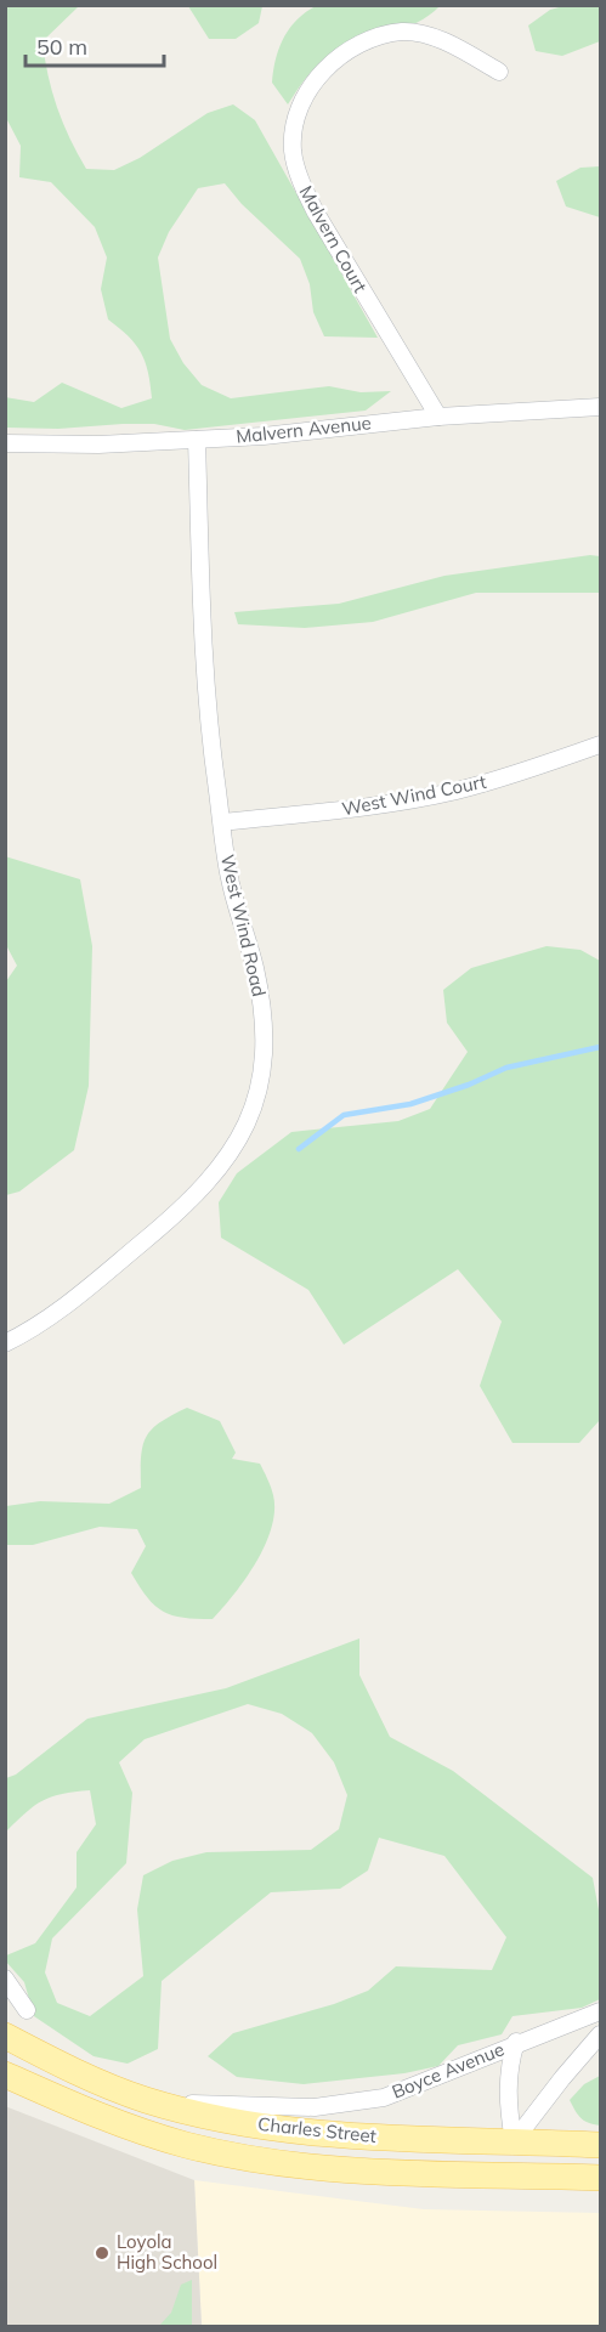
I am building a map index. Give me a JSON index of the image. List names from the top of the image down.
{
  "streets": {
    "main road": ["Charles Street"],
    "street": [
      "Malvern Court",
      "Malvern Avenue",
      "West Wind Court",
      "West Wind Road",
      "Boyce Avenue"
    ]
  },
  "crossings": [
    ["Malvern Court", "Malvern Avenue"],
    ["Malvern Avenue", "West Wind Road"],
    ["West Wind Court", "West Wind Road"],
    ["Boyce Avenue", "Charles Street"]
  ],
  "places": ["Loyola High School"],
  "scale_bar": "50 m"
}
